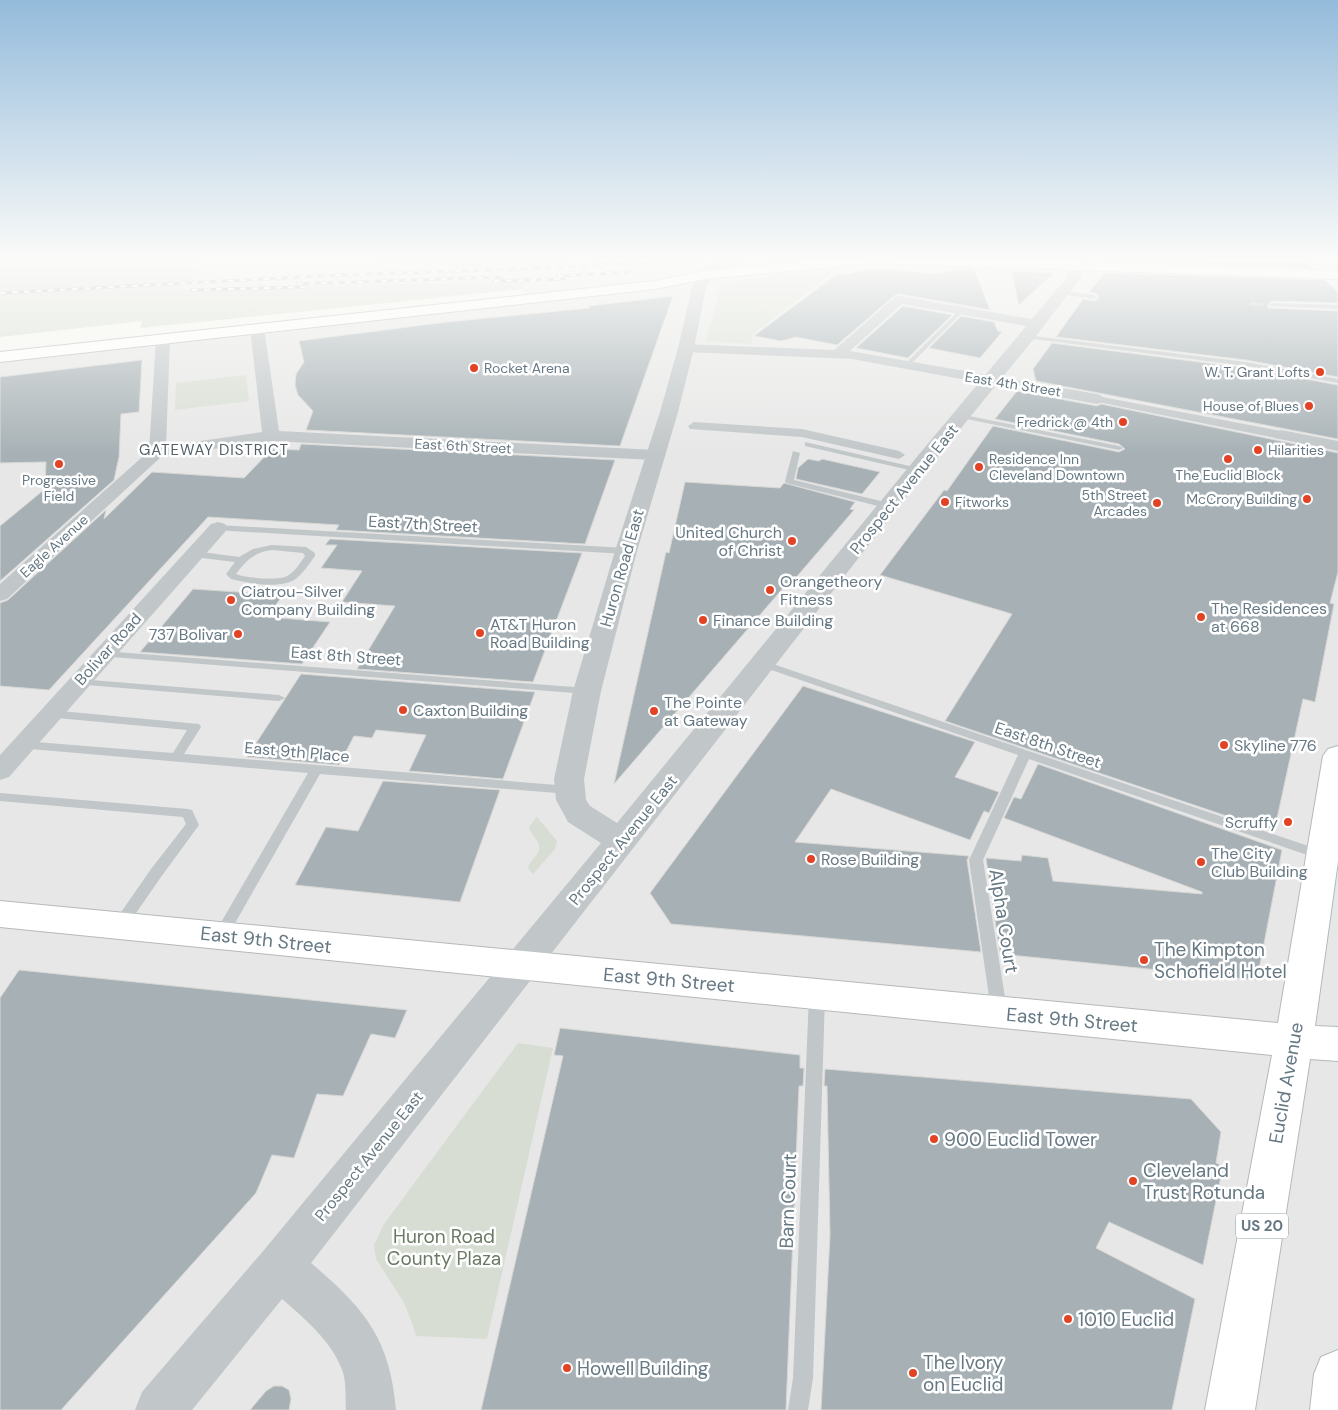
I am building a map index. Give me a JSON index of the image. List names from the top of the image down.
{
  "streets": {
    "main road": ["East 9th Street", "Euclid Avenue", "US 20"],
    "street": [
      "East 4th Street",
      "East 6th Street",
      "Prospect Avenue East",
      "Eagle Avenue",
      "Huron Road East",
      "Bolivar Road"
    ],
    "lane": [
      "East 7th Street",
      "East 8th Street",
      "East 9th Place",
      "Alpha Court",
      "Barn Court"
    ]
  },
  "crossings": [
    ["East 4th Street", "Prospect Avenue East"],
    ["East 4th Street", "Huron Road East"],
    ["East 6th Street", "Eagle Avenue"],
    ["East 6th Street", "Huron Road East"],
    ["Prospect Avenue East", "Huron Road East"],
    ["Prospect Avenue East", "East 8th Street"],
    ["Prospect Avenue East", "East 9th Street"],
    ["East 7th Street", "Huron Road East"],
    ["East 7th Street", "Bolivar Road"],
    ["Huron Road East", "East 8th Street"],
    ["Huron Road East", "East 9th Place"],
    ["Bolivar Road", "East 8th Street"],
    ["Bolivar Road", "East 9th Place"],
    ["East 8th Street", "Alpha Court"],
    ["East 8th Street", "Euclid Avenue"],
    ["Alpha Court", "East 9th Street"],
    ["East 9th Street", "Euclid Avenue"],
    ["East 9th Street", "Barn Court"]
  ],
  "districts": ["GATEWAY DISTRICT"],
  "parks": ["Huron Road County Plaza"],
  "places": [
    "Rocket Arena",
    "W. T. Grant Lofts",
    "House of Blues",
    "Fredrick @ 4th",
    "Hilarities",
    "The Euclid Block",
    "Progressive Field",
    "Residence Inn Cleveland Downtown",
    "McCrory Building",
    "Fitworks",
    "5th Street Arcades",
    "United Church of Christ",
    "Orangetheory Fitness",
    "Ciatrou-Silver Company Building",
    "The Residences at 668",
    "Finance Building",
    "AT&T Huron Road Building",
    "737 Bolivar",
    "Caxton Building",
    "The Pointe at Gateway",
    "Skyline 776",
    "Scruffy",
    "Rose Building",
    "The City Club Building",
    "The Kimpton Schofield Hotel",
    "900 Euclid Tower",
    "Cleveland Trust Rotunda",
    "1010 Euclid",
    "Howell Building",
    "The Ivory on Euclid"
  ]
}
